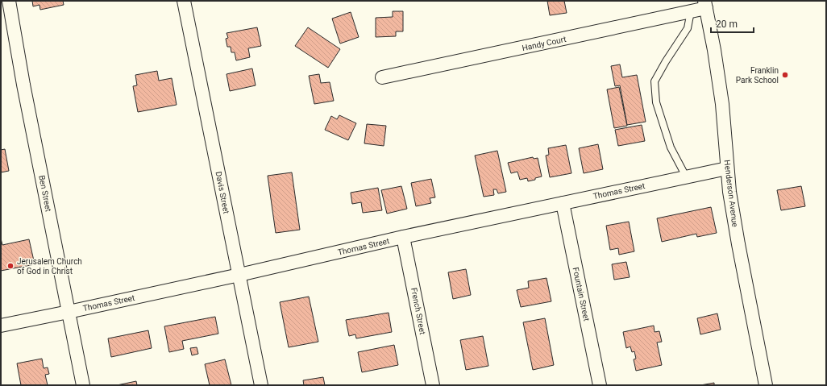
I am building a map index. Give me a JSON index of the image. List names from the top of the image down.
{
  "streets": {
    "street": [
      "Handy Court",
      "Thomas Street",
      "Davis Street",
      "Ben Street",
      "Henderson Avenue",
      "Fountain Street",
      "French Street"
    ]
  },
  "crossings": [
    ["Handy Court", "Henderson Avenue"],
    ["Thomas Street", "Davis Street"],
    ["Thomas Street", "Ben Street"],
    ["Thomas Street", "Henderson Avenue"],
    ["Thomas Street", "Fountain Street"],
    ["Thomas Street", "French Street"]
  ],
  "places": ["Franklin Park School", "Jerusalem Church of God in Christ"],
  "scale_bar": "20 m"
}
